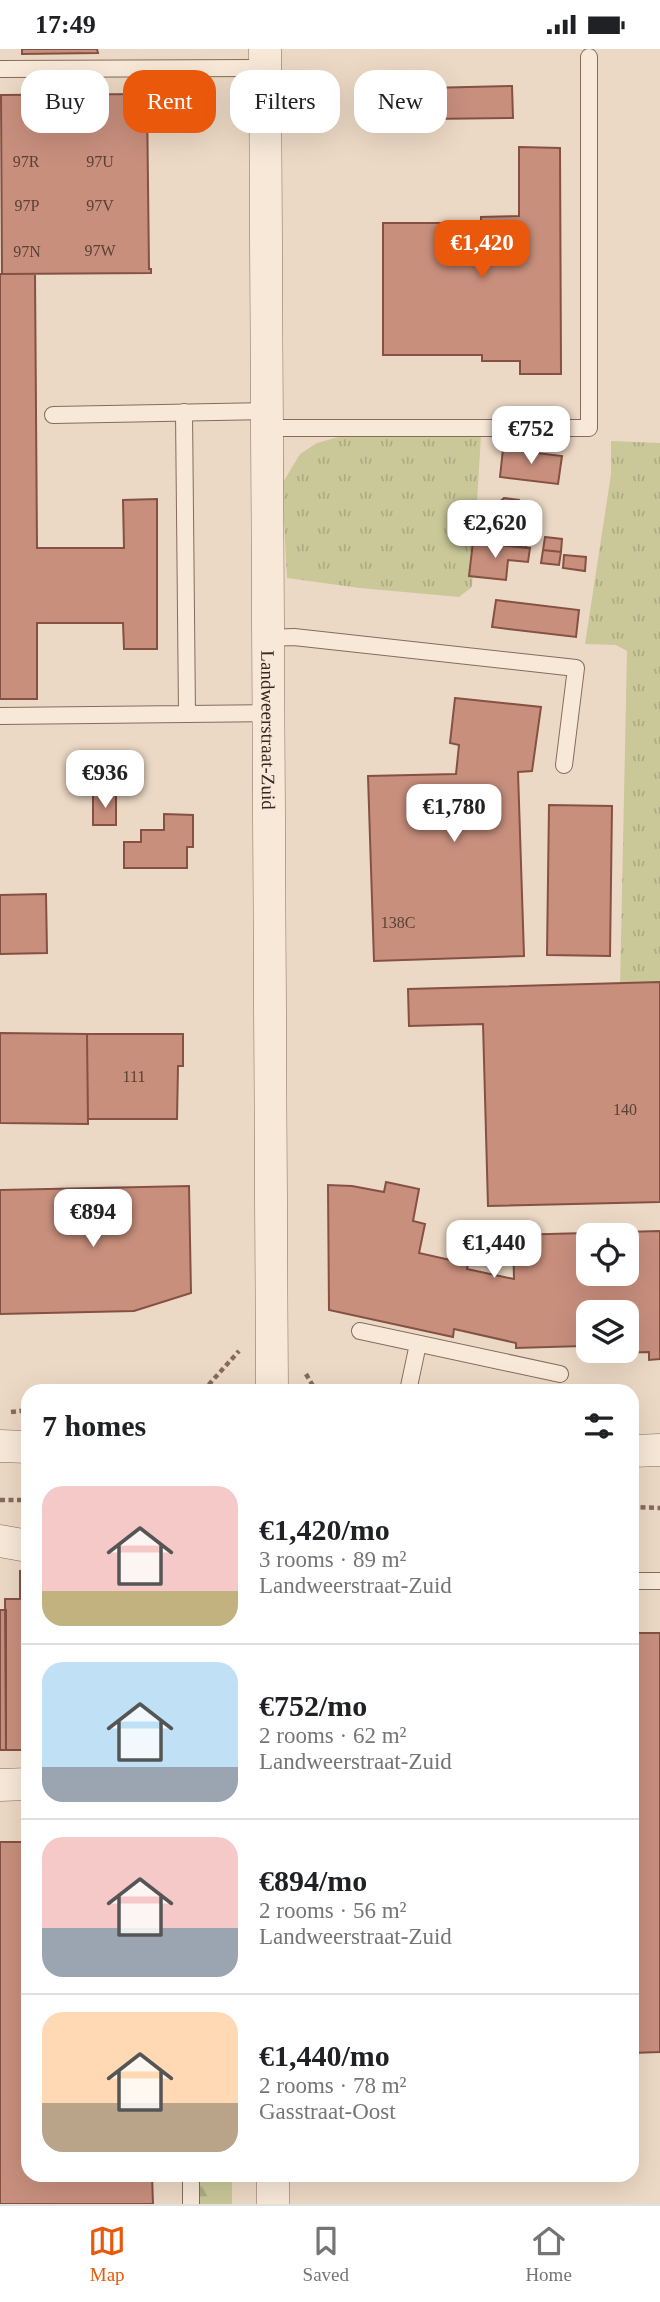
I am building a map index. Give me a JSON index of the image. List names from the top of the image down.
{
  "streets": {
    "street": ["Landweerstraat-Zuid"]
  },
  "house_numbers": [
    "97R",
    "97U",
    "97P",
    "97V",
    "97W",
    "97N",
    "138C",
    "111",
    "140"
  ],
  "page": {
    "status": "17:49",
    "chip": [
      "Buy",
      "Rent",
      "Filters",
      "New"
    ],
    "price": [
      "€1,420",
      "€752",
      "€2,620",
      "€936",
      "€1,780",
      "€894",
      "€1,440"
    ],
    "heading": "7 homes",
    "list": [
      {
        "name": "€1,420/mo",
        "note": "3 rooms · 89 m² · Landweerstraat-Zuid"
      },
      {
        "name": "€752/mo",
        "note": "2 rooms · 62 m² · Landweerstraat-Zuid"
      },
      {
        "name": "€894/mo",
        "note": "2 rooms · 56 m² · Landweerstraat-Zuid"
      },
      {
        "name": "€1,440/mo",
        "note": "2 rooms · 78 m² · Gasstraat-Oost"
      }
    ],
    "tabs": ["Map", "Saved", "Home"]
  }
}
